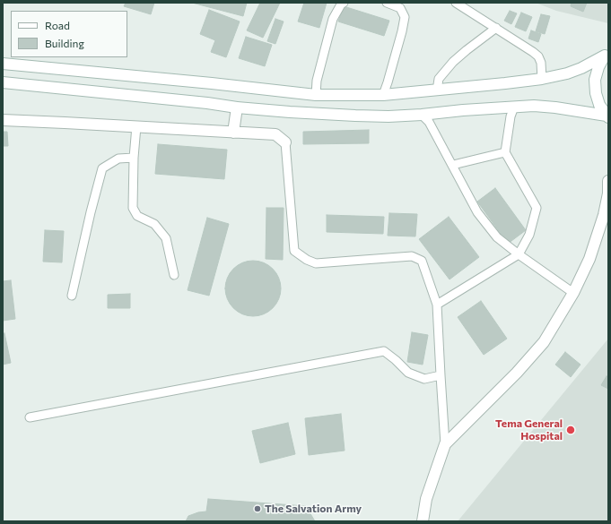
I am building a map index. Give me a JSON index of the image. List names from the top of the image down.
{
  "places": ["Tema General Hospital", "The Salvation Army"],
  "legend": ["Road", "Building"]
}
